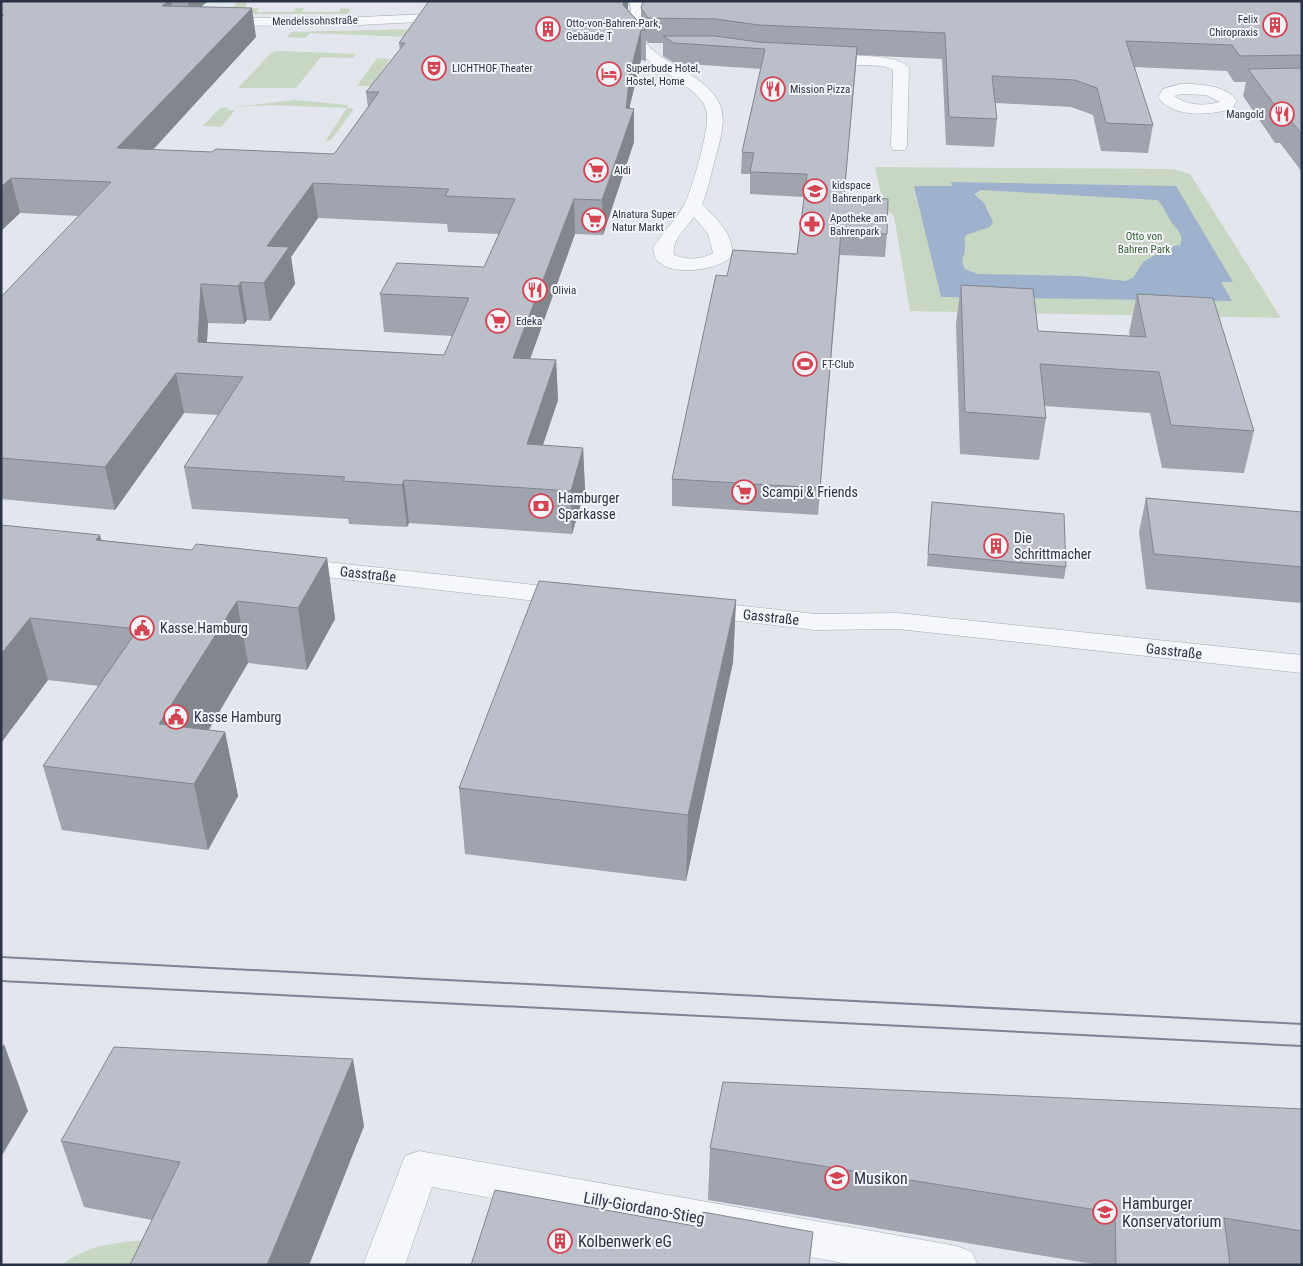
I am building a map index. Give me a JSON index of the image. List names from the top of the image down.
{
  "streets": {
    "street": ["Mendelssohnstraße", "Gasstraße", "Lilly-Giordano-Stieg"]
  },
  "parks": ["Otto von Bahren Park"],
  "places": {
    "building": [
      "Felix Chiropraxis",
      "Otto-von-Bahren-Park, Gebäude T",
      "Die Schrittmacher",
      "Kolbenwerk eG"
    ],
    "theatre": ["LICHTHOF Theater"],
    "hotel": ["Superbude Hotel, Hostel, Home"],
    "restaurant": ["Mission Pizza", "Mangold", "Olivia"],
    "supermarket": [
      "Aldi",
      "Alnatura Super Natur Markt",
      "Edeka",
      "Scampi & Friends"
    ],
    "school or university": ["kidspace Bahrenpark", "Musikon", "Hamburger Konservatorium"],
    "pharmacy": ["Apotheke am Bahrenpark"],
    "sports": ["FT-Club"],
    "bank": ["Hamburger Sparkasse"],
    "public building": ["Kasse.Hamburg", "Kasse Hamburg"]
  }
}
